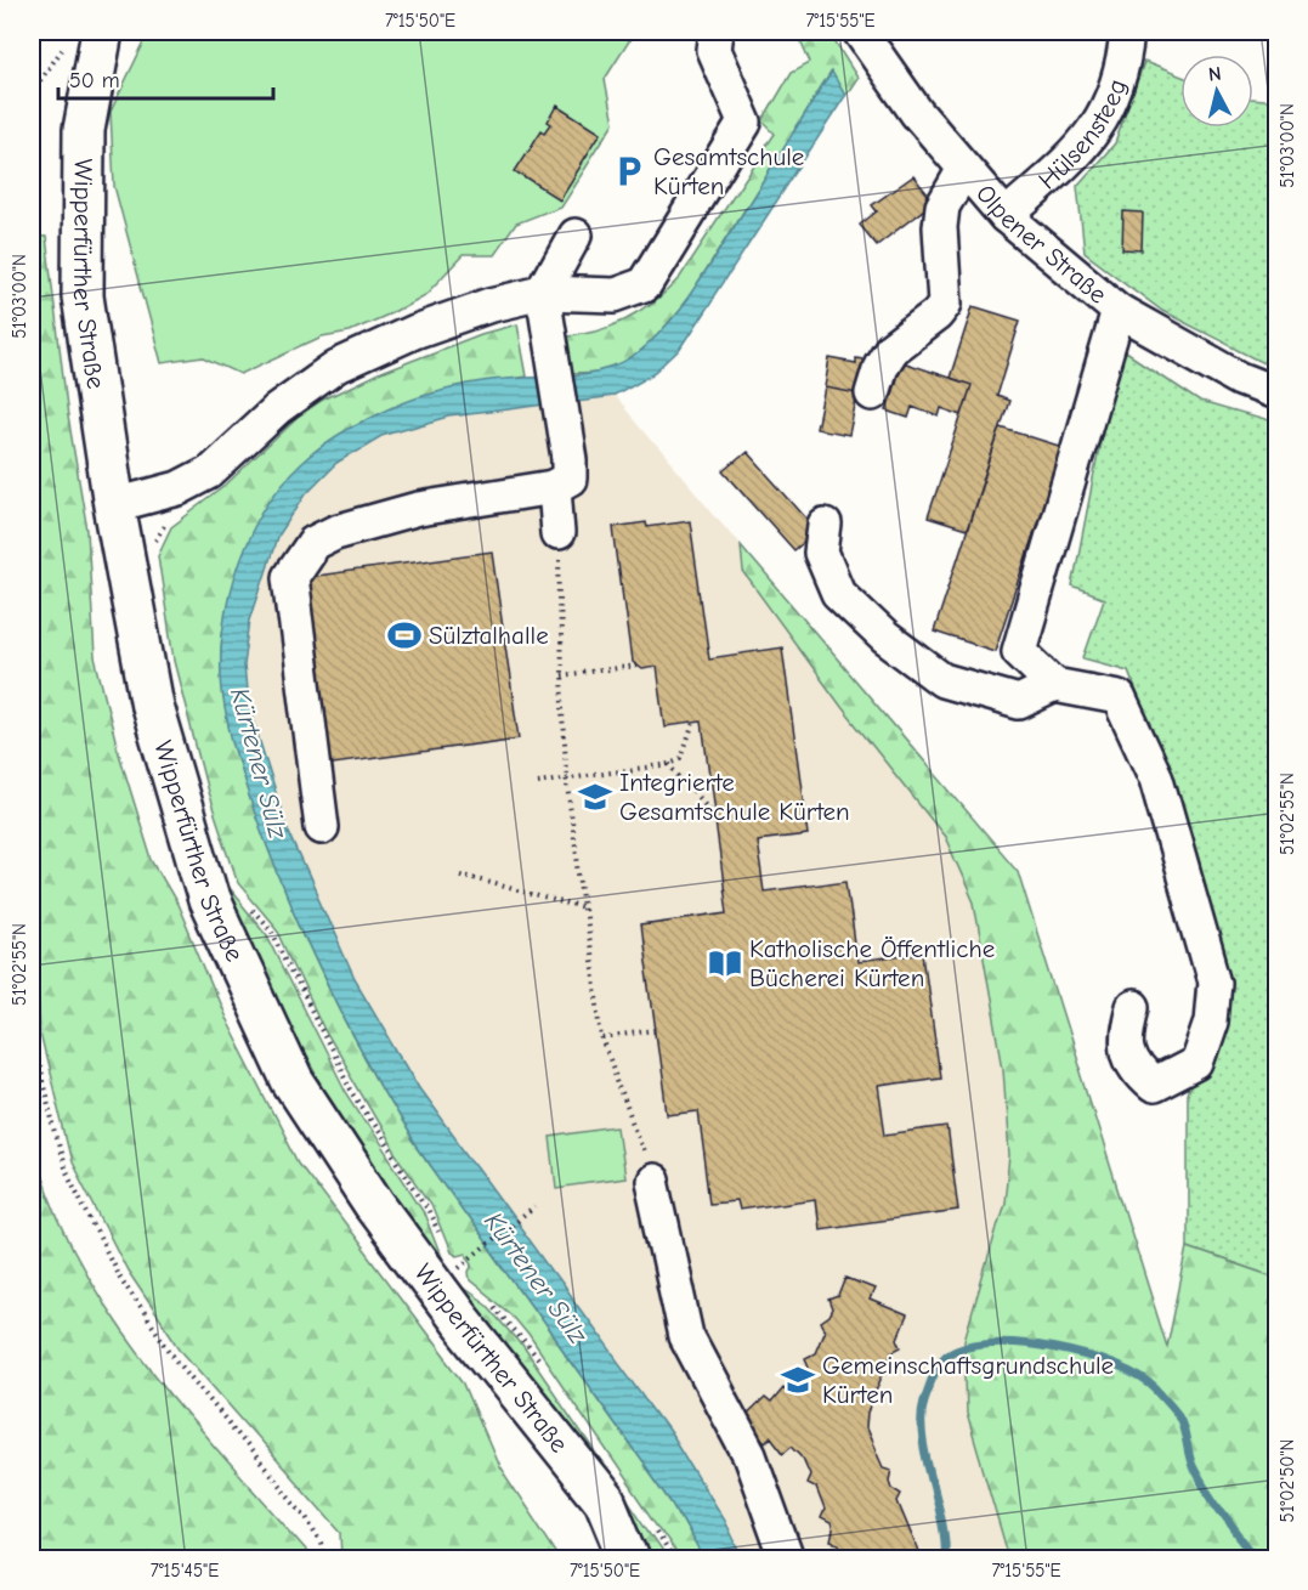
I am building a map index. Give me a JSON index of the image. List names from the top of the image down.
{
  "streets": {
    "main road": ["Wipperfürther Straße"],
    "street": ["Hülsensteeg", "Olpener Straße"]
  },
  "crossings": [
    ["Hülsensteeg", "Olpener Straße"]
  ],
  "water": ["Kürtener Sülz"],
  "places": {
    "parking": ["Gesamtschule Kürten"],
    "sports": ["Sülztalhalle"],
    "school or university": ["Integrierte Gesamtschule Kürten", "Gemeinschaftsgrundschule Kürten"],
    "library": ["Katholische Öffentliche Bücherei Kürten"]
  },
  "scale_bar": "50 m",
  "north": "top",
  "coordinates": [
    "7°15'50\"E",
    "7°15'55\"E",
    "51°03'00\"N",
    "51°02'55\"N",
    "51°02'50\"N",
    "7°15'45\"E"
  ]
}
